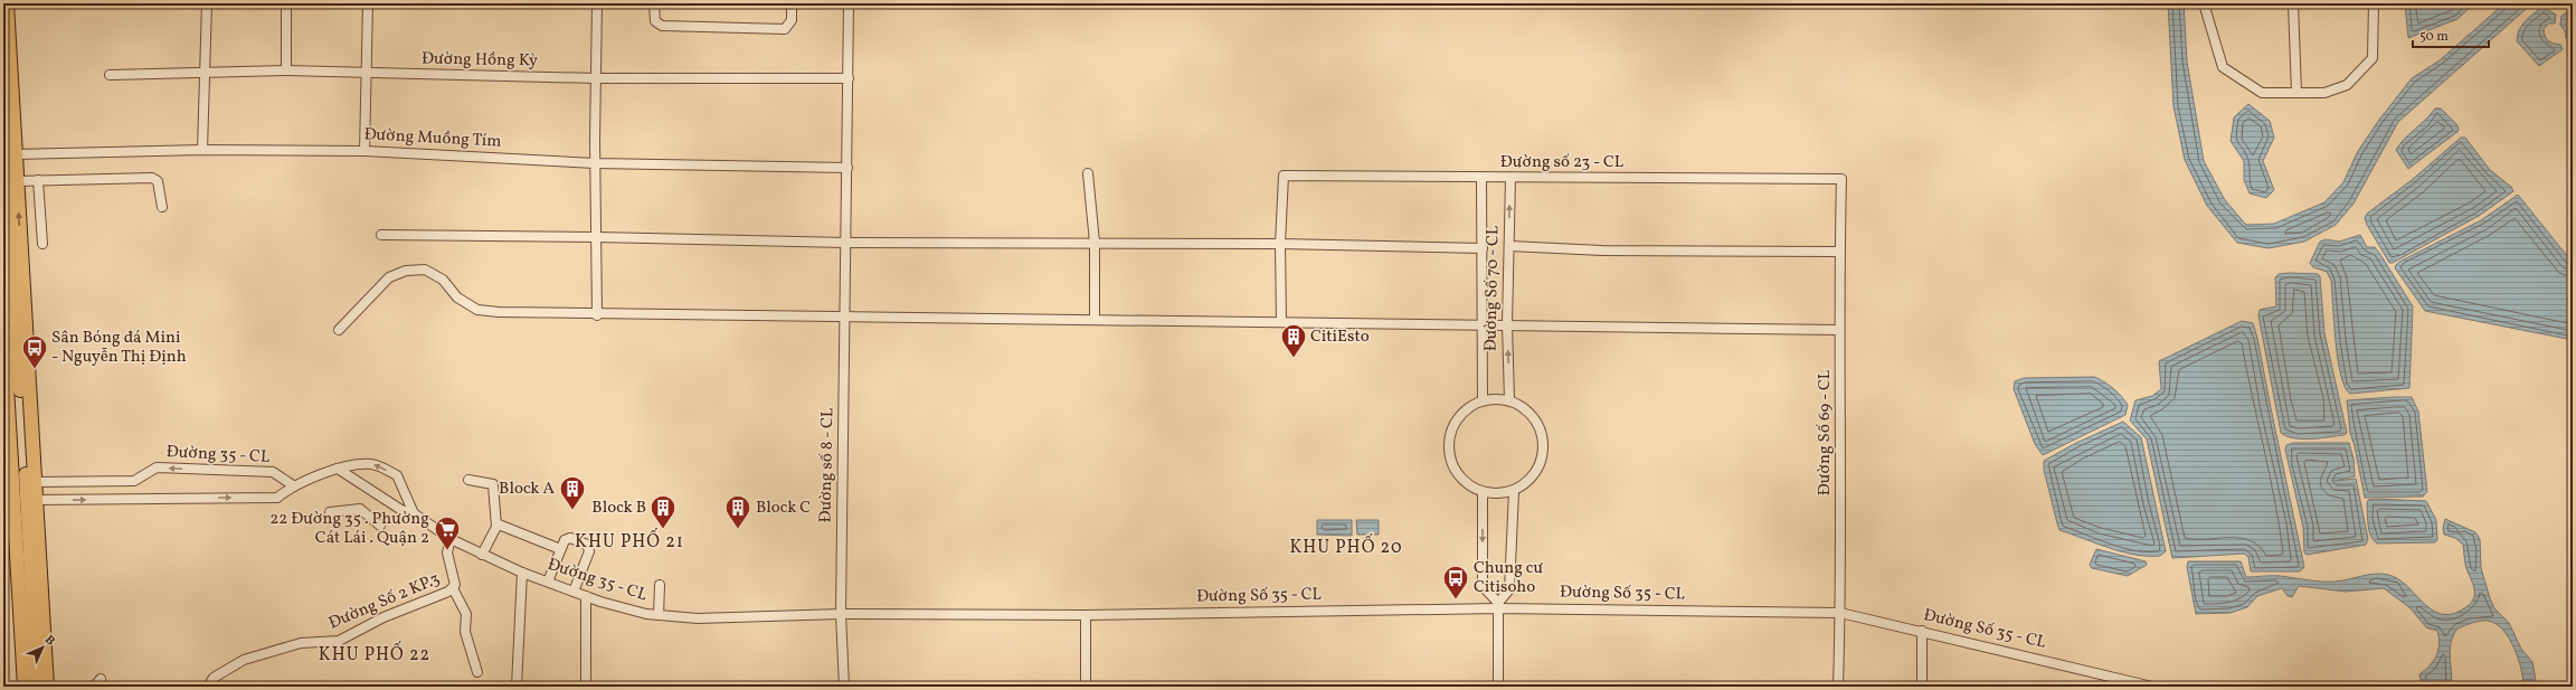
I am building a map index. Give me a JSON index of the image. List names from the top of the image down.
{
  "streets": {
    "street": [
      "Đường Hồng Kỳ",
      "Đường Muồng Tím",
      "Đường số 23 - CL",
      "Đường Số 70 - CL",
      "Đường Số 69 - CL",
      "Đường 35 - CL",
      "Đường số 8 - CL",
      "Đường Số 35 - CL",
      "Đường Số 2 KP.3"
    ]
  },
  "crossings": [
    ["Đường Hồng Kỳ", "Đường số 8 - CL"],
    ["Đường Muồng Tím", "Đường số 8 - CL"],
    ["Đường số 23 - CL", "Đường Số 70 - CL"],
    ["Đường số 23 - CL", "Đường Số 69 - CL"],
    ["Đường Số 69 - CL", "Đường Số 35 - CL"],
    ["Đường 35 - CL", "Đường số 8 - CL"],
    ["Đường 35 - CL", "Đường Số 35 - CL"],
    ["Đường 35 - CL", "Đường Số 2 KP.3"],
    ["Đường số 8 - CL", "Đường Số 35 - CL"]
  ],
  "districts": ["KHU PHỐ 21", "KHU PHỐ 20", "KHU PHỐ 22"],
  "places": {
    "building": [
      "CitiEsto",
      "Block A",
      "Block B",
      "Block C"
    ],
    "bus stop": ["Sân Bóng đá Mini - Nguyễn Thị Định", "Chung cư Citisoho"],
    "supermarket": ["22 Đường 35 . Phường Cát Lái . Quận 2"]
  },
  "scale_bar": "50 m",
  "north": "top right"
}
